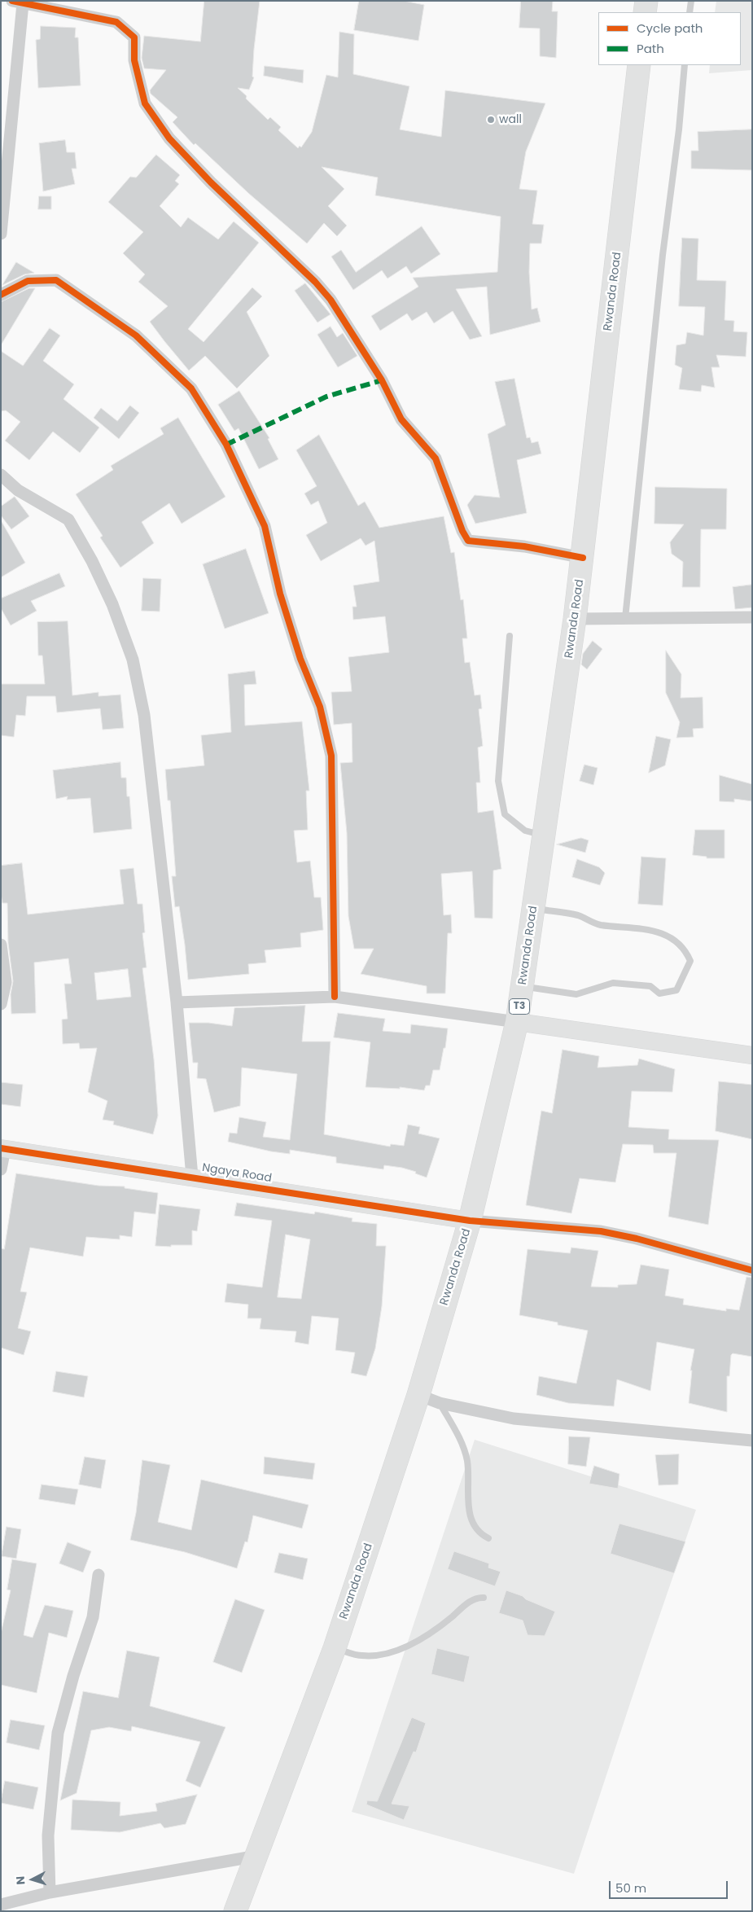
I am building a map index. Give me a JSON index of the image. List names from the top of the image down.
{
  "streets": {
    "highway": ["Rwanda Road", "T3"],
    "street": ["Ngaya Road"]
  },
  "crossings": [
    ["Rwanda Road", "Ngaya Road"]
  ],
  "places": ["wall"],
  "legend": ["Cycle path", "Path"],
  "scale_bar": "50 m",
  "north": "left"
}
